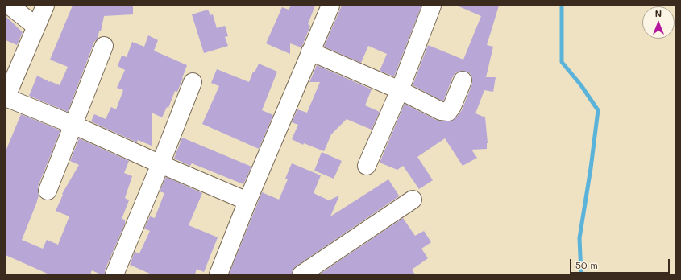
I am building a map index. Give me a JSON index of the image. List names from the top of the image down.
{
  "scale_bar": "50 m",
  "north": "top"
}
